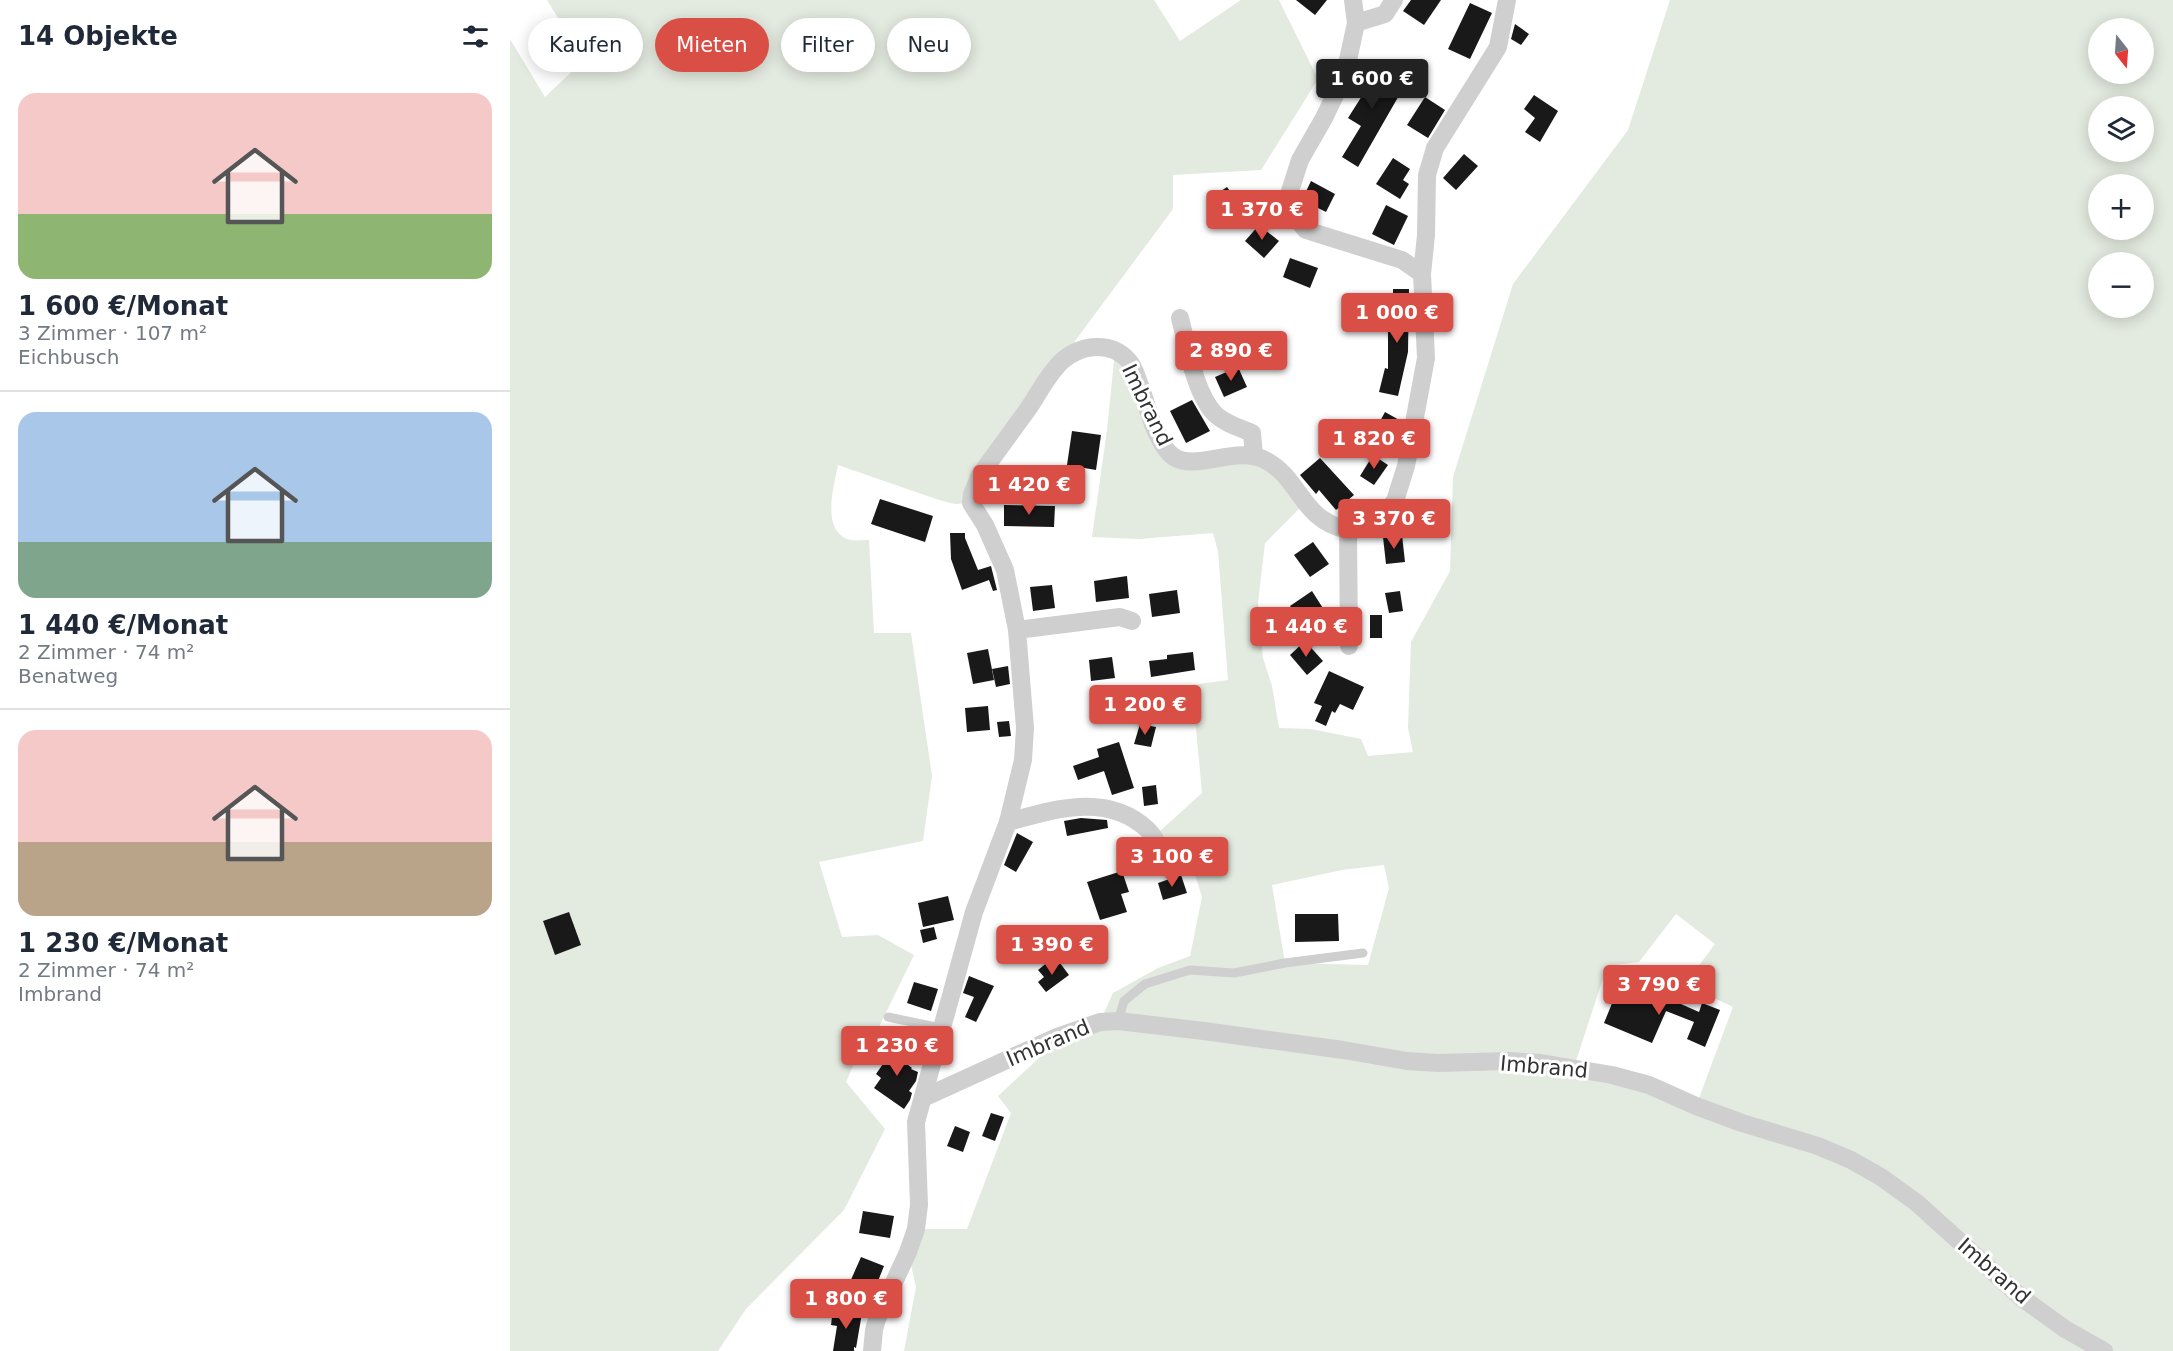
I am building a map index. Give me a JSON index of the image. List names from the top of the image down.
{
  "streets": {
    "street": ["Imbrand"]
  },
  "north": "bottom",
  "page": {
    "heading": "14 Objekte",
    "map_buttons": ["+", "−"],
    "chip": [
      "Kaufen",
      "Mieten",
      "Filter",
      "Neu"
    ],
    "price": [
      "1 600 €",
      "1 370 €",
      "1 000 €",
      "2 890 €",
      "1 820 €",
      "1 420 €",
      "3 370 €",
      "1 440 €",
      "1 200 €",
      "3 100 €",
      "1 390 €",
      "3 790 €",
      "1 230 €",
      "1 800 €"
    ],
    "list": [
      {
        "name": "1 600 €/Monat",
        "note": "3 Zimmer · 107 m² · Eichbusch"
      },
      {
        "name": "1 440 €/Monat",
        "note": "2 Zimmer · 74 m² · Benatweg"
      },
      {
        "name": "1 230 €/Monat",
        "note": "2 Zimmer · 74 m² · Imbrand"
      }
    ]
  }
}
